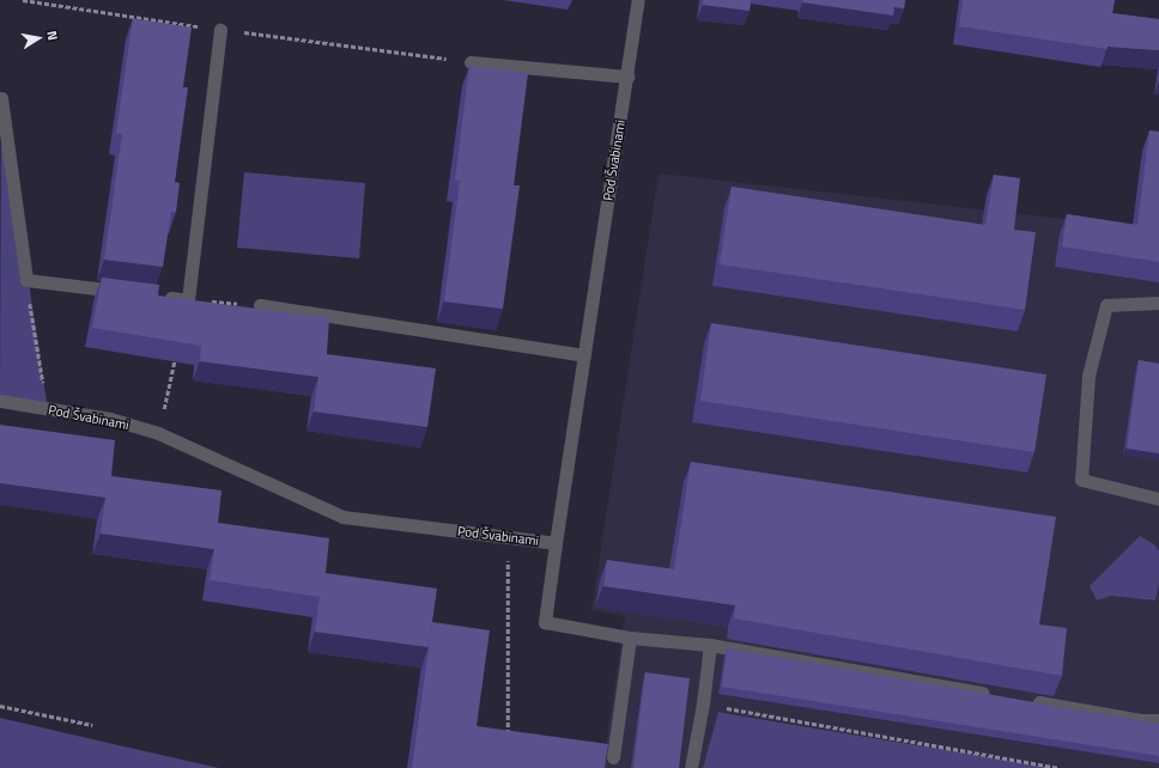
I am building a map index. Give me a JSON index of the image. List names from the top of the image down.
{
  "streets": {
    "street": ["Pod Švabinami"]
  },
  "north": "right"
}
